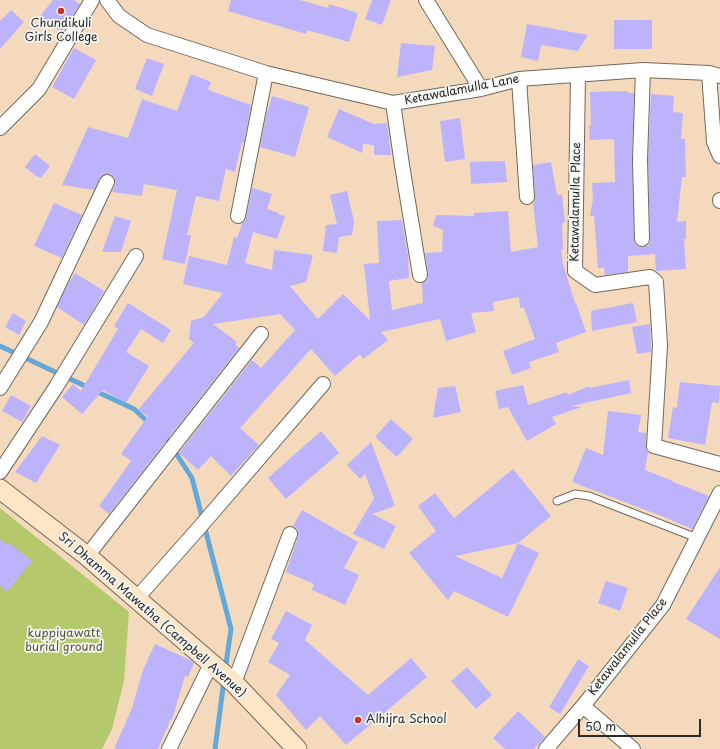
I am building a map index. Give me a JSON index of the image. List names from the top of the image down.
{
  "streets": {
    "main road": ["Sri Dhamma Mawatha (Campbell Avenue)"],
    "street": ["Ketawalamulla Lane", "Ketawalamulla Place"]
  },
  "crossings": [
    ["Ketawalamulla Lane", "Ketawalamulla Place"]
  ],
  "parks": ["kuppiyawatt burial ground"],
  "places": ["Chundikuli Girls College", "Alhijra School"],
  "scale_bar": "50 m"
}
